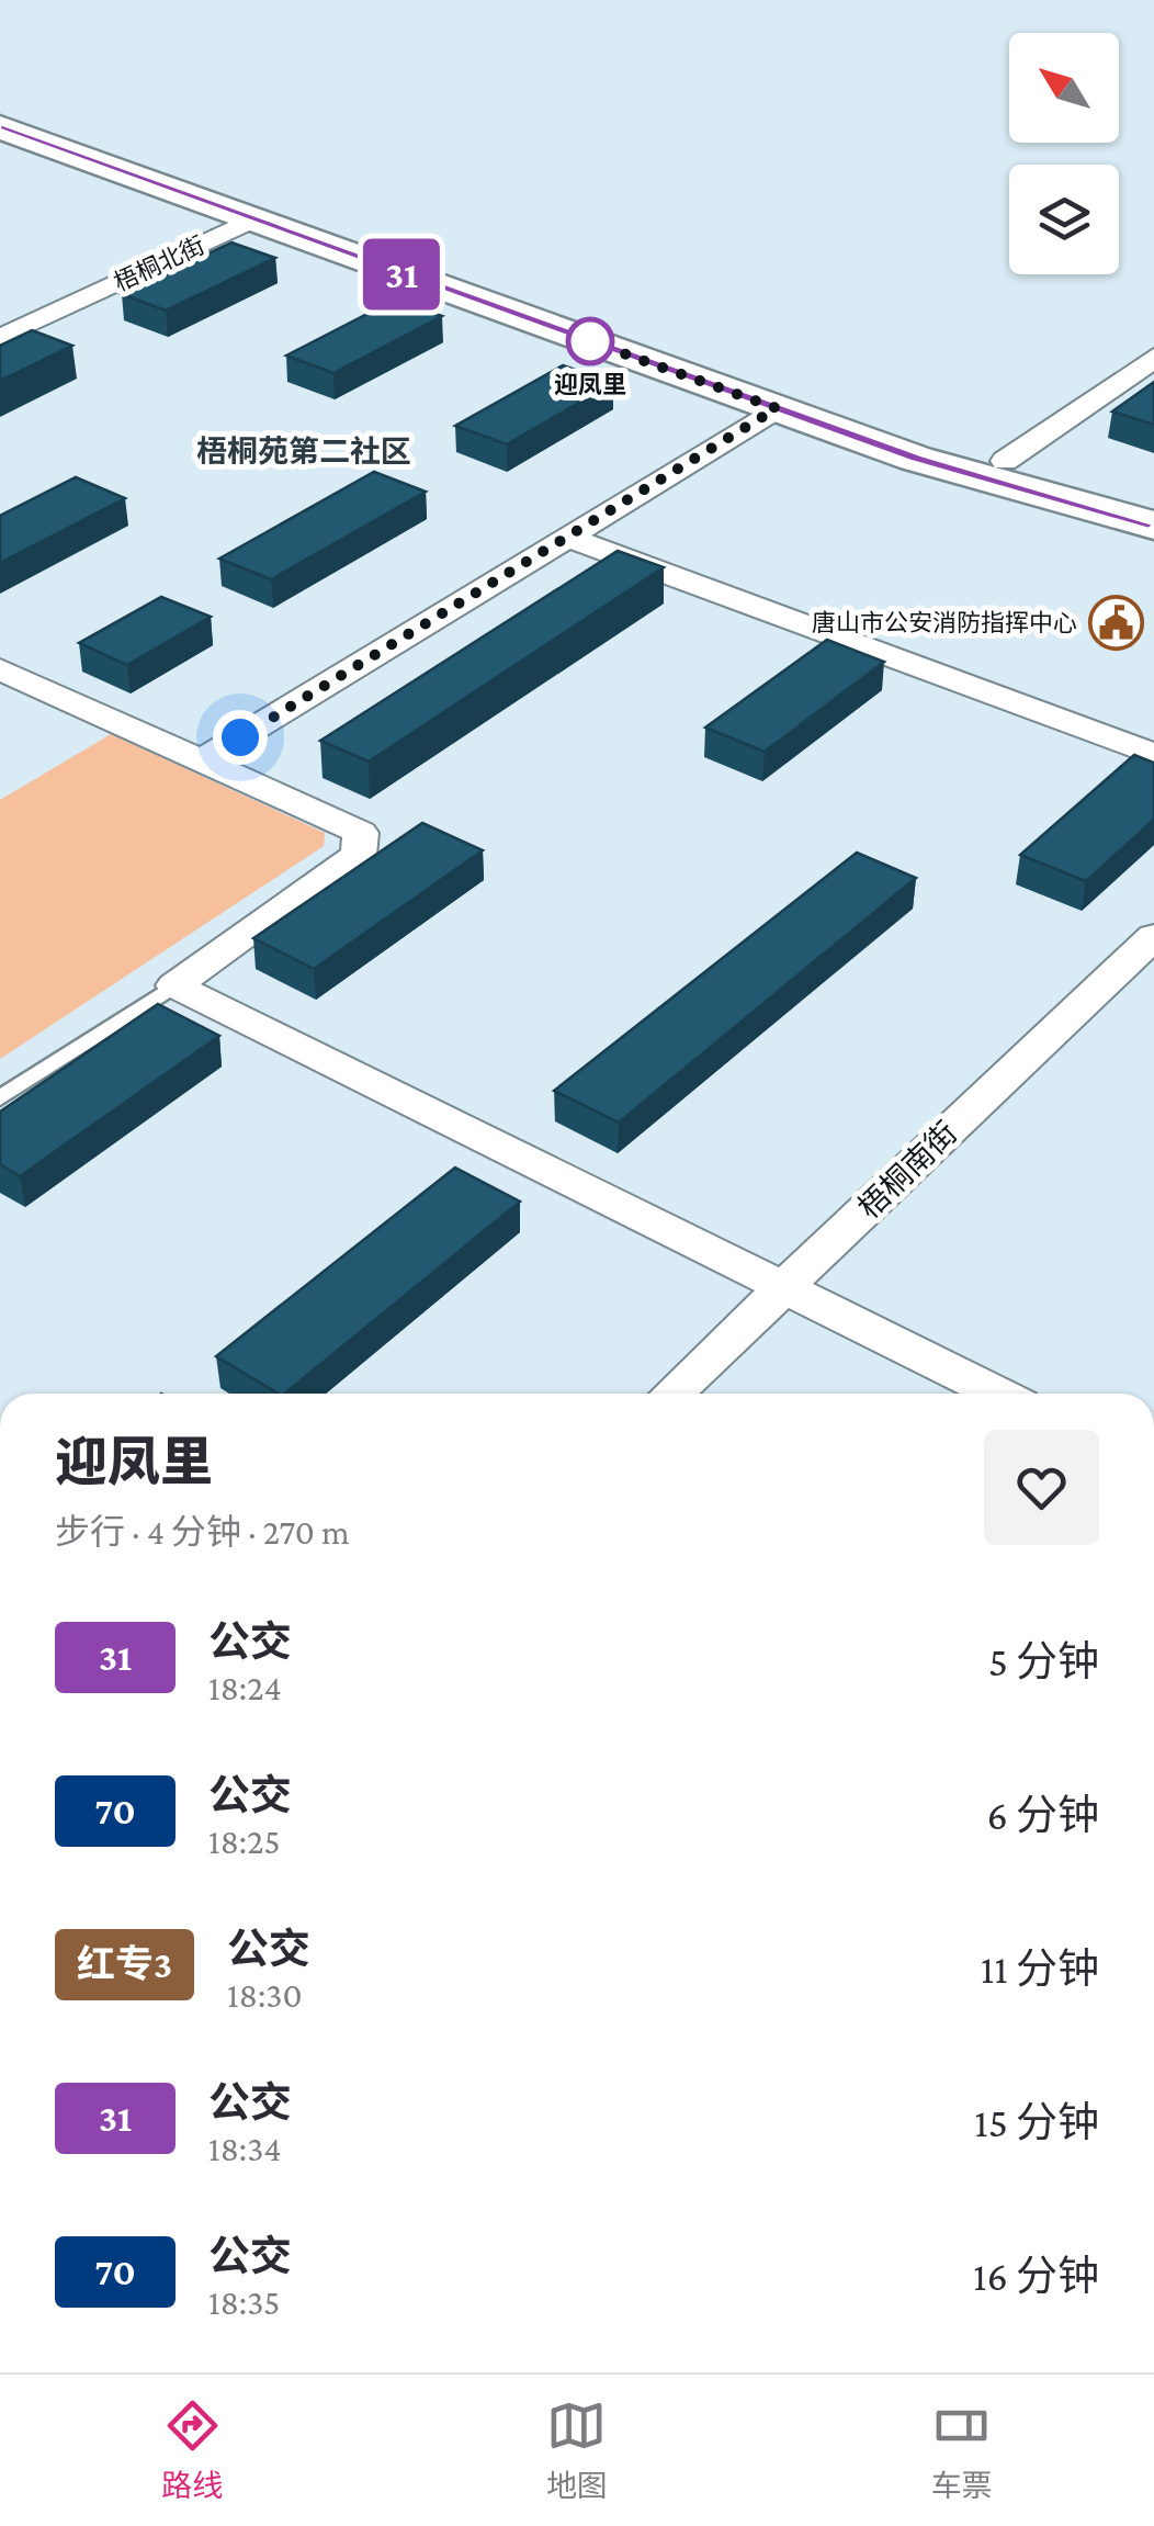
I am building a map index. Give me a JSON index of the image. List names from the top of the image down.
{
  "streets": {
    "street": ["梧桐北街", "梧桐南街"]
  },
  "districts": ["梧桐苑第二社区"],
  "places": {
    "other": ["迎凤里"],
    "public building": ["唐山市公安消防指挥中心"]
  },
  "lines": ["bus line 31"],
  "north": "top left",
  "page": {
    "on_map": "31",
    "heading": ["迎凤里", "步行 · 4 分钟 · 270 m"],
    "list": [
      {
        "mark": "31",
        "name": "公交",
        "note": "18:24",
        "value": "5 分钟"
      },
      {
        "mark": "70",
        "name": "公交",
        "note": "18:25",
        "value": "6 分钟"
      },
      {
        "mark": "红专3",
        "name": "公交",
        "note": "18:30",
        "value": "11 分钟"
      },
      {
        "mark": "31",
        "name": "公交",
        "note": "18:34",
        "value": "15 分钟"
      },
      {
        "mark": "70",
        "name": "公交",
        "note": "18:35",
        "value": "16 分钟"
      }
    ],
    "tabs": ["路线", "地图", "车票"]
  }
}
